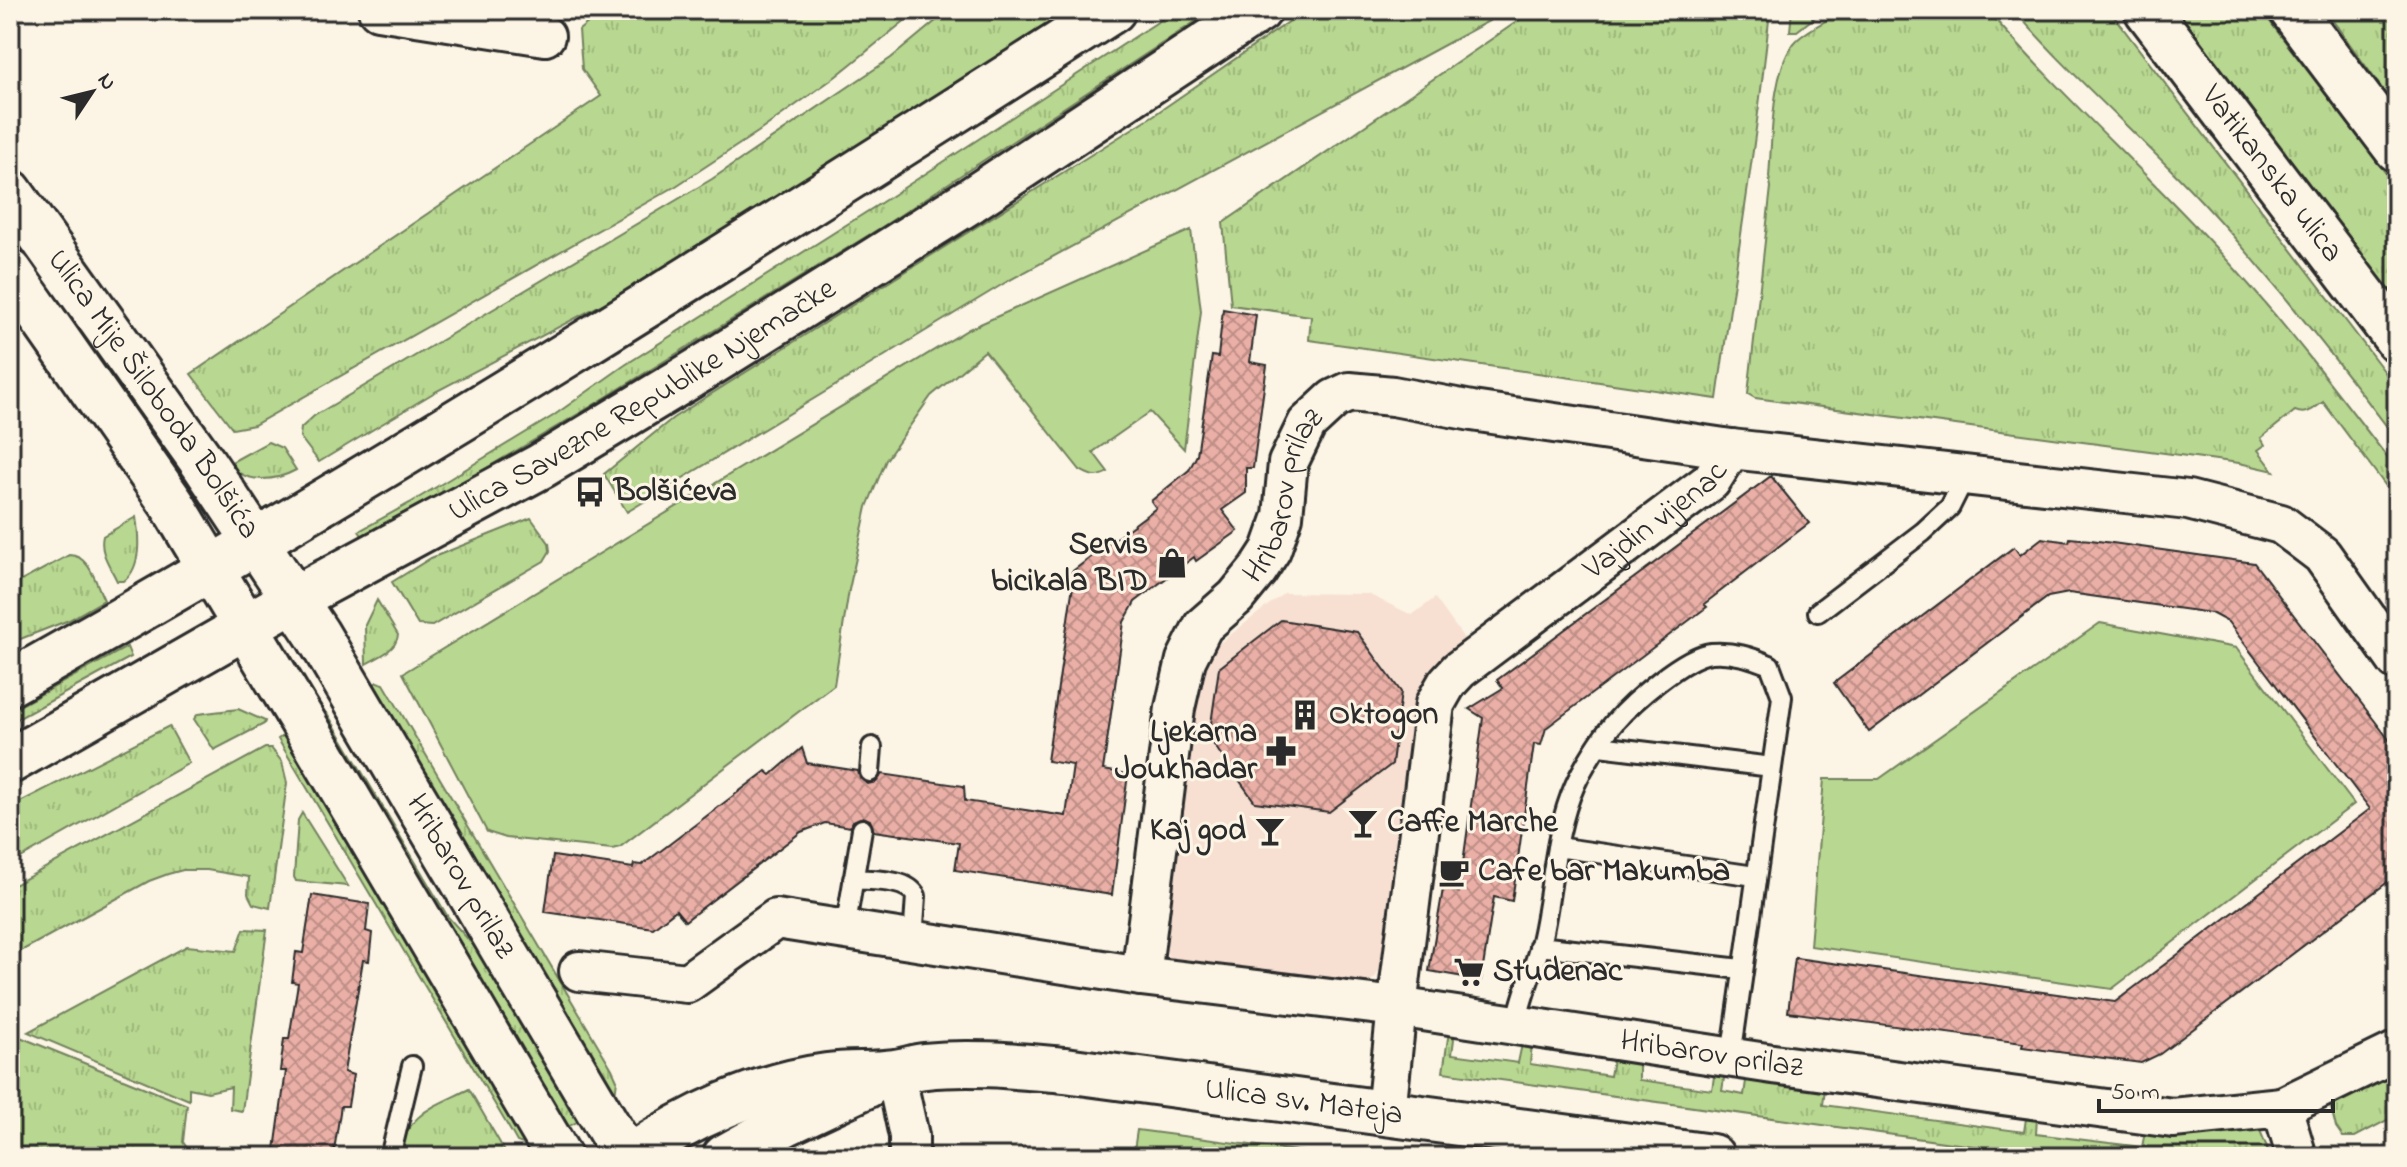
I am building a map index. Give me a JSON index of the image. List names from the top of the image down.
{
  "streets": {
    "street": [
      "Vatikanska ulica",
      "Ulica Mije Šiloboda Bolšića",
      "Ulica Savezne Republike Njemačke",
      "Hribarov prilaz",
      "Vajdin vijenac",
      "Ulica sv. Mateja"
    ]
  },
  "crossings": [
    ["Ulica Mije Šiloboda Bolšića", "Ulica Savezne Republike Njemačke"],
    ["Ulica Mije Šiloboda Bolšića", "Hribarov prilaz"],
    ["Ulica Savezne Republike Njemačke", "Hribarov prilaz"],
    ["Hribarov prilaz", "Vajdin vijenac"],
    ["Hribarov prilaz", "Ulica sv. Mateja"],
    ["Vajdin vijenac", "Ulica sv. Mateja"]
  ],
  "places": {
    "bus stop": ["Bolšićeva"],
    "shop": ["Servis bicikala BID"],
    "building": ["Oktogon"],
    "pharmacy": ["Ljekarna Joukhadar"],
    "bar": ["Caffe Marche", "Kaj god"],
    "cafe": ["Cafe bar Makumba"],
    "supermarket": ["Studenac"]
  },
  "scale_bar": "50 m",
  "north": "top right"
}
